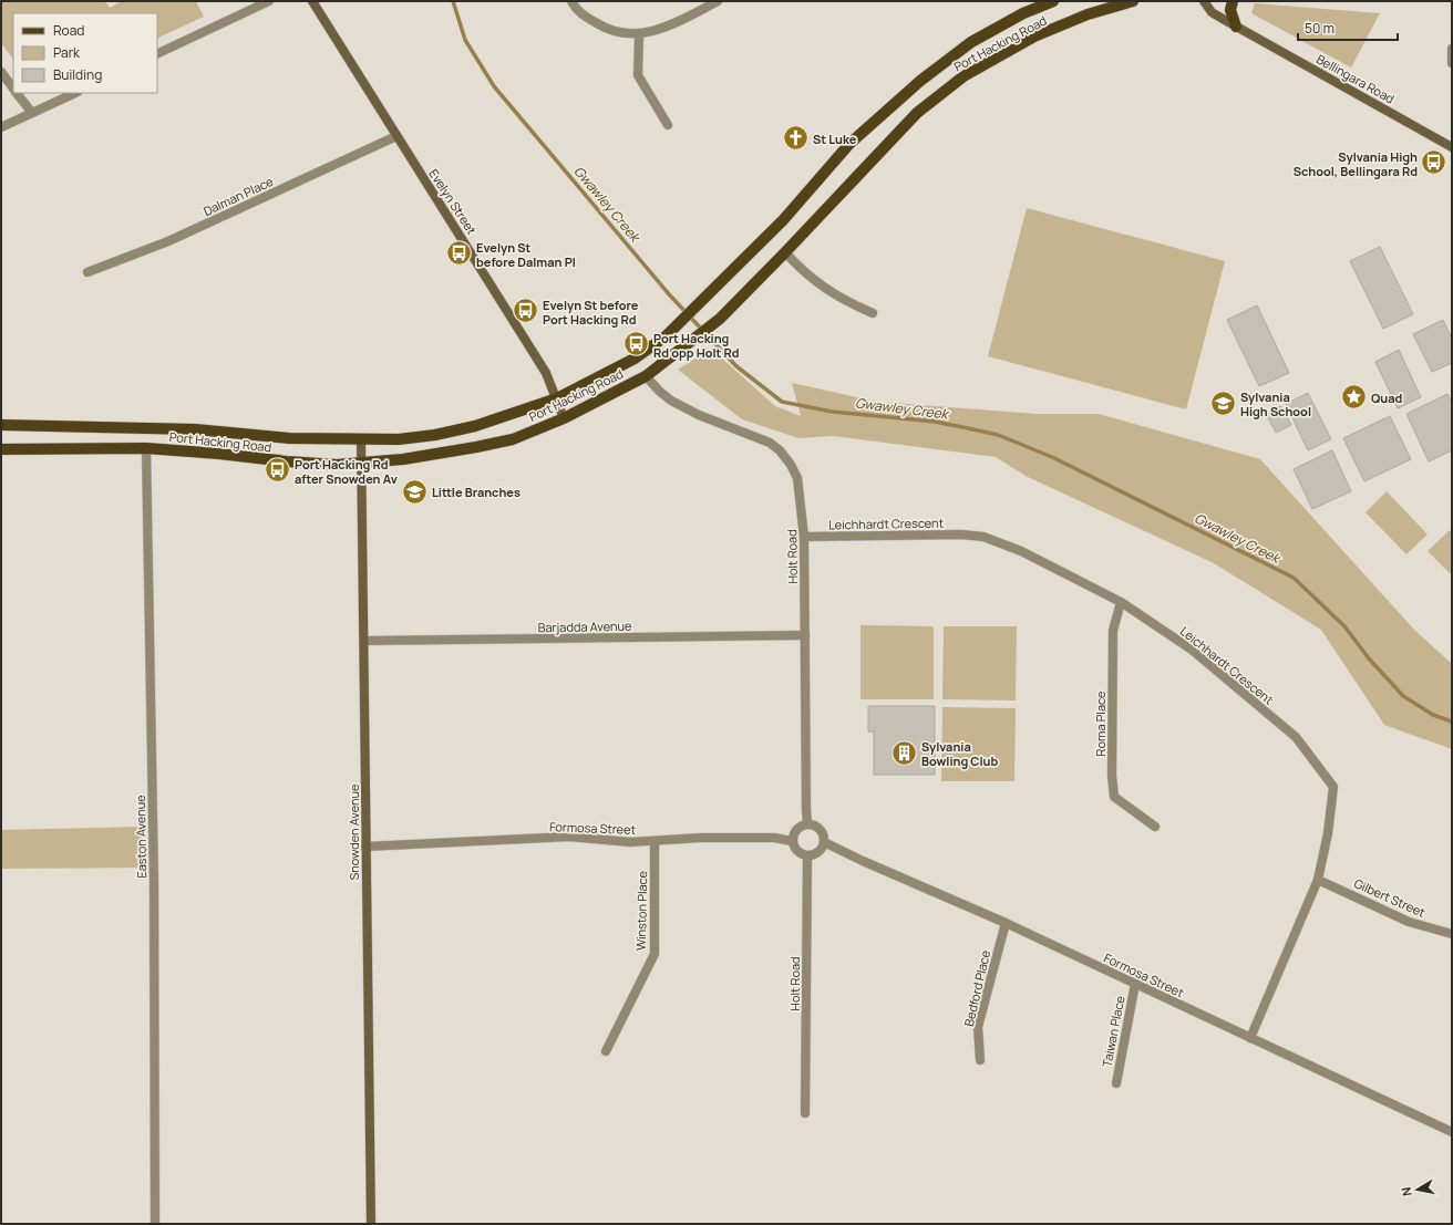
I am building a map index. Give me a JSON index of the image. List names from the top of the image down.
{
  "streets": {
    "main road": ["Port Hacking Road"],
    "street": [
      "Bellingara Road",
      "Dalman Place",
      "Evelyn Street",
      "Leichhardt Crescent",
      "Holt Road",
      "Barjadda Avenue",
      "Roma Place",
      "Formosa Street",
      "Snowden Avenue",
      "Easton Avenue",
      "Gilbert Street",
      "Winston Place",
      "Bedford Place",
      "Taiwan Place"
    ]
  },
  "crossings": [
    ["Port Hacking Road", "Evelyn Street"],
    ["Port Hacking Road", "Holt Road"],
    ["Port Hacking Road", "Snowden Avenue"],
    ["Port Hacking Road", "Easton Avenue"],
    ["Dalman Place", "Evelyn Street"],
    ["Leichhardt Crescent", "Holt Road"],
    ["Leichhardt Crescent", "Roma Place"],
    ["Leichhardt Crescent", "Formosa Street"],
    ["Leichhardt Crescent", "Gilbert Street"],
    ["Holt Road", "Barjadda Avenue"],
    ["Holt Road", "Formosa Street"],
    ["Barjadda Avenue", "Snowden Avenue"],
    ["Formosa Street", "Snowden Avenue"],
    ["Formosa Street", "Winston Place"],
    ["Formosa Street", "Bedford Place"],
    ["Formosa Street", "Taiwan Place"]
  ],
  "water": ["Gwawley Creek"],
  "places": {
    "church": ["St Luke"],
    "bus stop": [
      "Sylvania High School, Bellingara Rd",
      "Evelyn St before Dalman Pl",
      "Evelyn St before Port Hacking Rd",
      "Port Hacking Rd opp Holt Rd",
      "Port Hacking Rd after Snowden Av"
    ],
    "place": ["Quad"],
    "school or university": ["Sylvania High School", "Little Branches"],
    "building": ["Sylvania Bowling Club"]
  },
  "legend": ["Road", "Park", "Building"],
  "scale_bar": "50 m",
  "north": "left"
}
